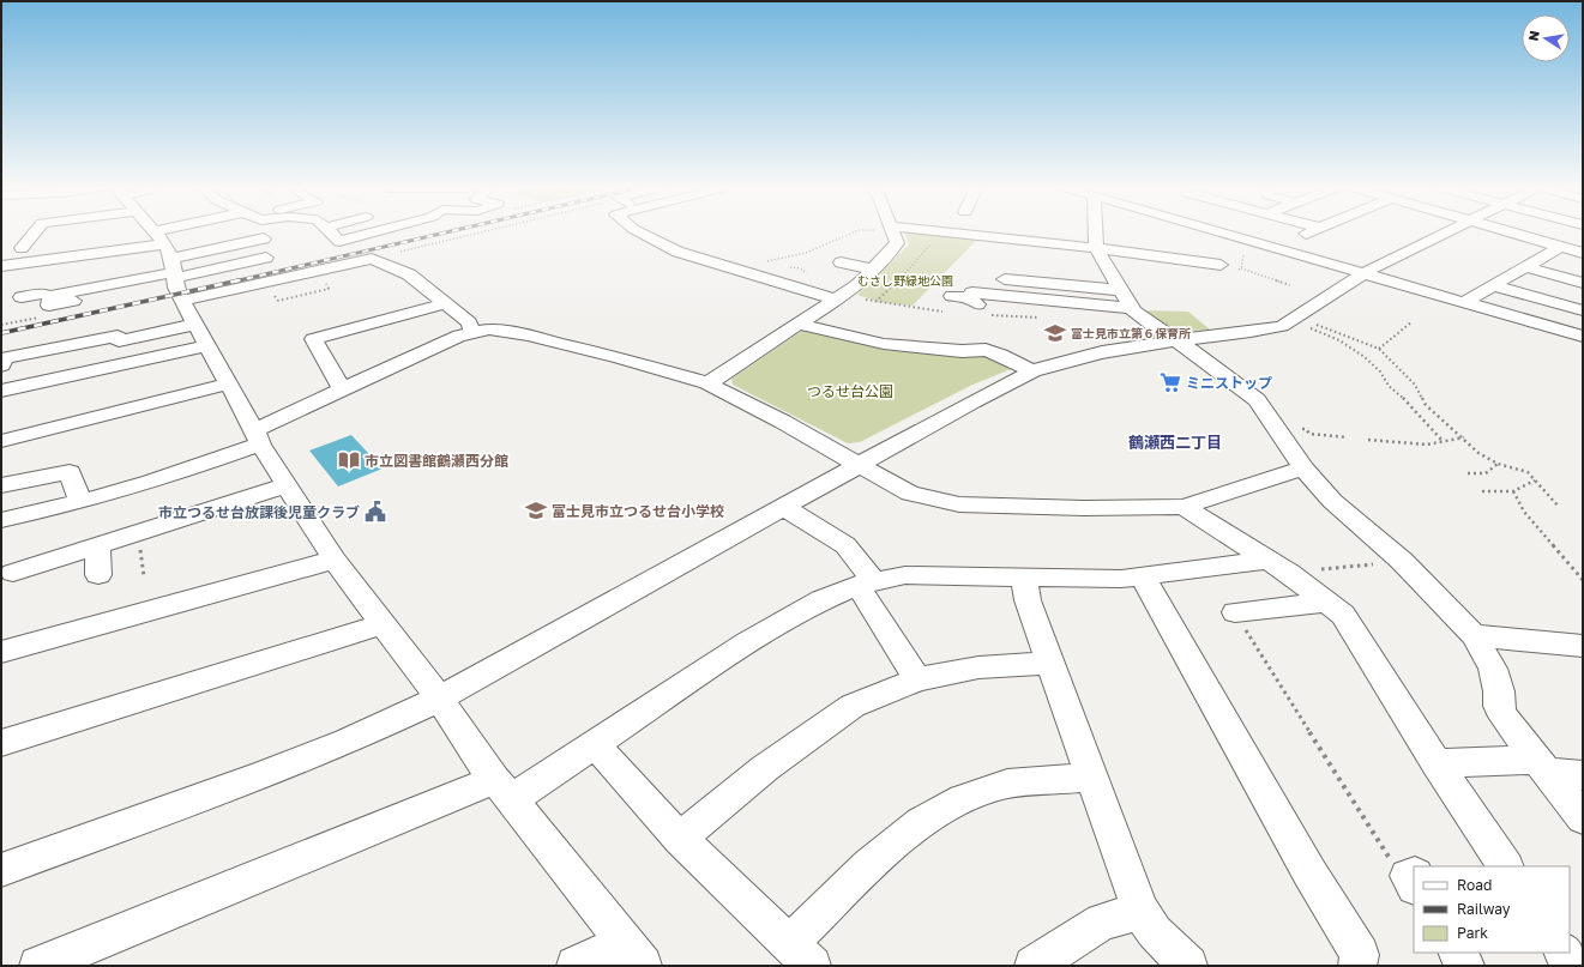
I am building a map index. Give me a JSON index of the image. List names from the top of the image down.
{
  "districts": ["鶴瀬西二丁目"],
  "parks": ["むさし野緑地公園", "つるせ台公園"],
  "places": {
    "school or university": ["富士見市立第６保育所", "富士見市立つるせ台小学校"],
    "supermarket": ["ミニストップ"],
    "library": ["市立図書館鶴瀬西分館"],
    "public building": ["市立つるせ台放課後児童クラブ"]
  },
  "legend": ["Road", "Railway", "Park"],
  "north": "left"
}
